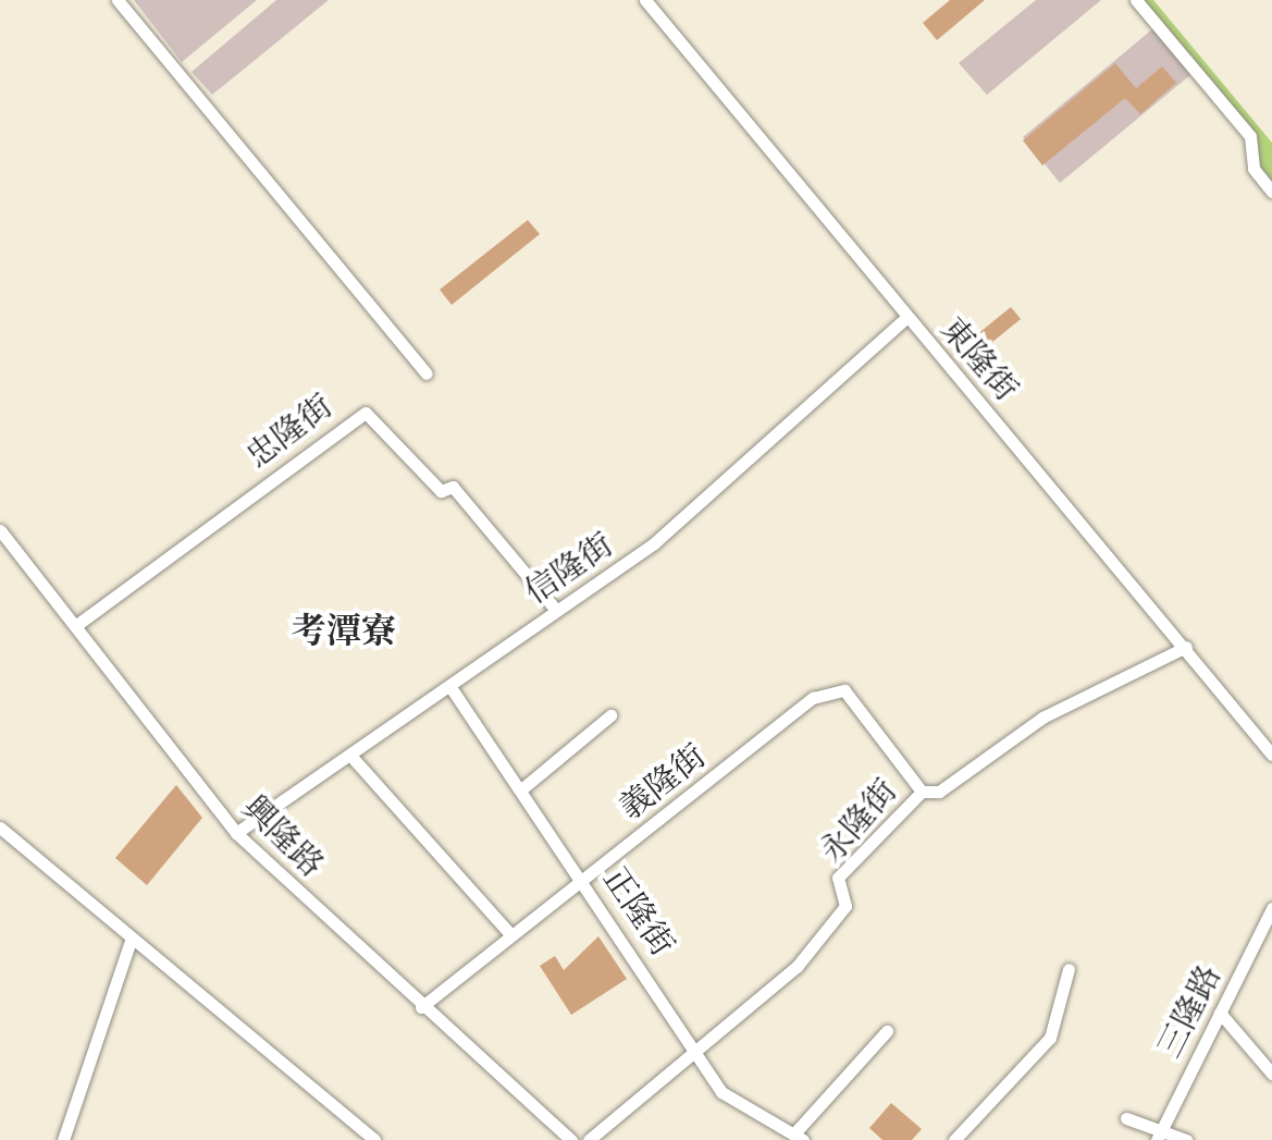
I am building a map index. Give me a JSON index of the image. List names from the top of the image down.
{
  "streets": {
    "street": [
      "東隆街",
      "忠隆街",
      "信隆街",
      "義隆街",
      "永隆街",
      "興隆路",
      "正隆街",
      "三隆路"
    ]
  },
  "crossings": [
    ["東隆街", "信隆街"],
    ["東隆街", "永隆街"],
    ["忠隆街", "信隆街"],
    ["忠隆街", "興隆路"],
    ["信隆街", "興隆路"],
    ["信隆街", "正隆街"],
    ["義隆街", "永隆街"],
    ["義隆街", "興隆路"],
    ["義隆街", "正隆街"],
    ["永隆街", "正隆街"]
  ],
  "districts": ["考潭寮"]
}
